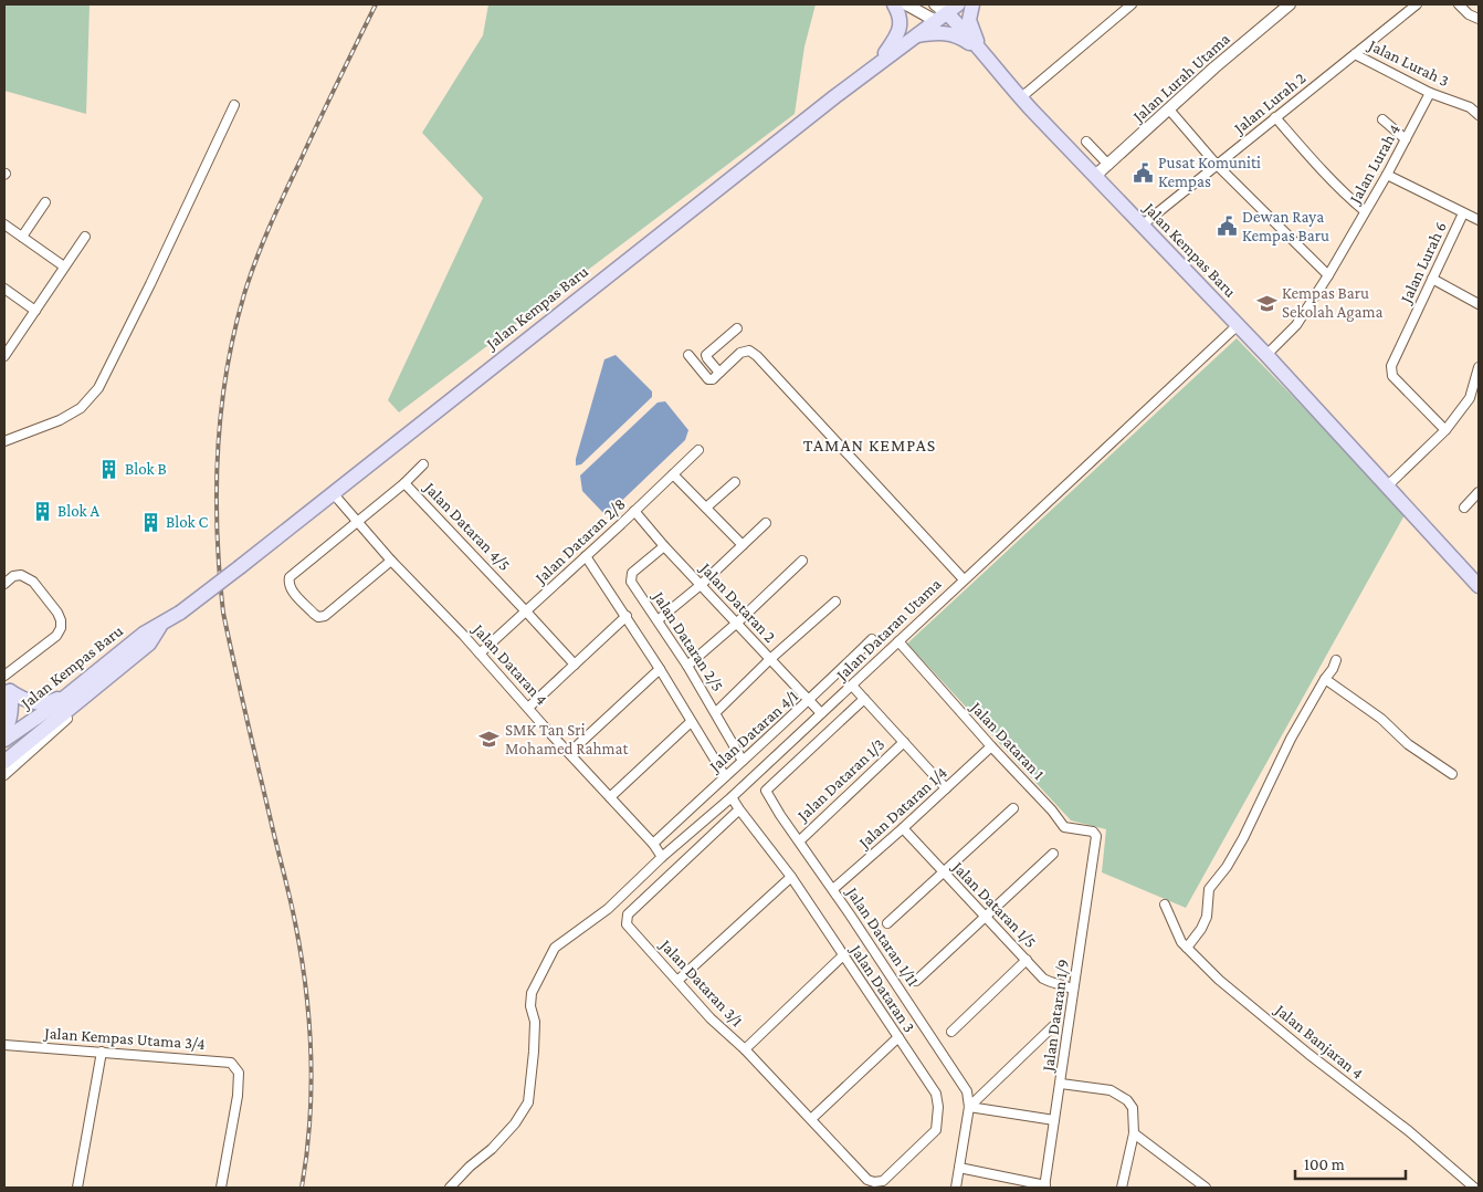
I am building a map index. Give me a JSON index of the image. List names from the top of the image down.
{
  "streets": {
    "main road": ["Jalan Kempas Baru"],
    "street": [
      "Jalan Lurah 3",
      "Jalan Lurah Utama",
      "Jalan Lurah 2",
      "Jalan Lurah 4",
      "Jalan Lurah 6",
      "Jalan Dataran 4/5",
      "Jalan Dataran 2/8",
      "Jalan Dataran 2",
      "Jalan Dataran Utama",
      "Jalan Dataran 2/5",
      "Jalan Dataran 4",
      "Jalan Dataran 4/1",
      "Jalan Dataran 1",
      "Jalan Dataran 1/3",
      "Jalan Dataran 1/4",
      "Jalan Dataran 1/5",
      "Jalan Dataran 1/11",
      "Jalan Dataran 3/1",
      "Jalan Dataran 3",
      "Jalan Dataran 1/9",
      "Jalan Kempas Utama 3/4",
      "Jalan Banjaran 4"
    ]
  },
  "crossings": [
    ["Jalan Lurah 3", "Jalan Lurah 2"],
    ["Jalan Lurah 3", "Jalan Lurah 4"],
    ["Jalan Lurah Utama", "Jalan Kempas Baru"],
    ["Jalan Lurah 2", "Jalan Kempas Baru"],
    ["Jalan Lurah 4", "Jalan Kempas Baru"],
    ["Jalan Kempas Baru", "Jalan Dataran Utama"],
    ["Jalan Kempas Baru", "Jalan Dataran 4"],
    ["Jalan Dataran 4/5", "Jalan Dataran 2/8"],
    ["Jalan Dataran 4/5", "Jalan Dataran 4"],
    ["Jalan Dataran 2/8", "Jalan Dataran 2"],
    ["Jalan Dataran 2/8", "Jalan Dataran 4"],
    ["Jalan Dataran 2", "Jalan Dataran Utama"],
    ["Jalan Dataran 2", "Jalan Dataran 2/5"],
    ["Jalan Dataran 2", "Jalan Dataran 4/1"],
    ["Jalan Dataran Utama", "Jalan Dataran 4"],
    ["Jalan Dataran Utama", "Jalan Dataran 1"],
    ["Jalan Dataran Utama", "Jalan Dataran 3"],
    ["Jalan Dataran 2/5", "Jalan Dataran 4/1"],
    ["Jalan Dataran 4", "Jalan Dataran 4/1"],
    ["Jalan Dataran 1", "Jalan Dataran 1/4"],
    ["Jalan Dataran 1", "Jalan Dataran 1/9"],
    ["Jalan Dataran 1/3", "Jalan Dataran 1/11"],
    ["Jalan Dataran 1/4", "Jalan Dataran 1/5"],
    ["Jalan Dataran 1/4", "Jalan Dataran 1/11"],
    ["Jalan Dataran 1/5", "Jalan Dataran 1/9"],
    ["Jalan Dataran 3/1", "Jalan Dataran 3"]
  ],
  "districts": ["TAMAN KEMPAS"],
  "places": {
    "public building": ["Pusat Komuniti Kempas", "Dewan Raya Kempas Baru"],
    "school or university": ["Kempas Baru Sekolah Agama", "SMK Tan Sri Mohamed Rahmat"],
    "building": ["Blok B", "Blok A", "Blok C"]
  },
  "scale_bar": "100 m"
}
